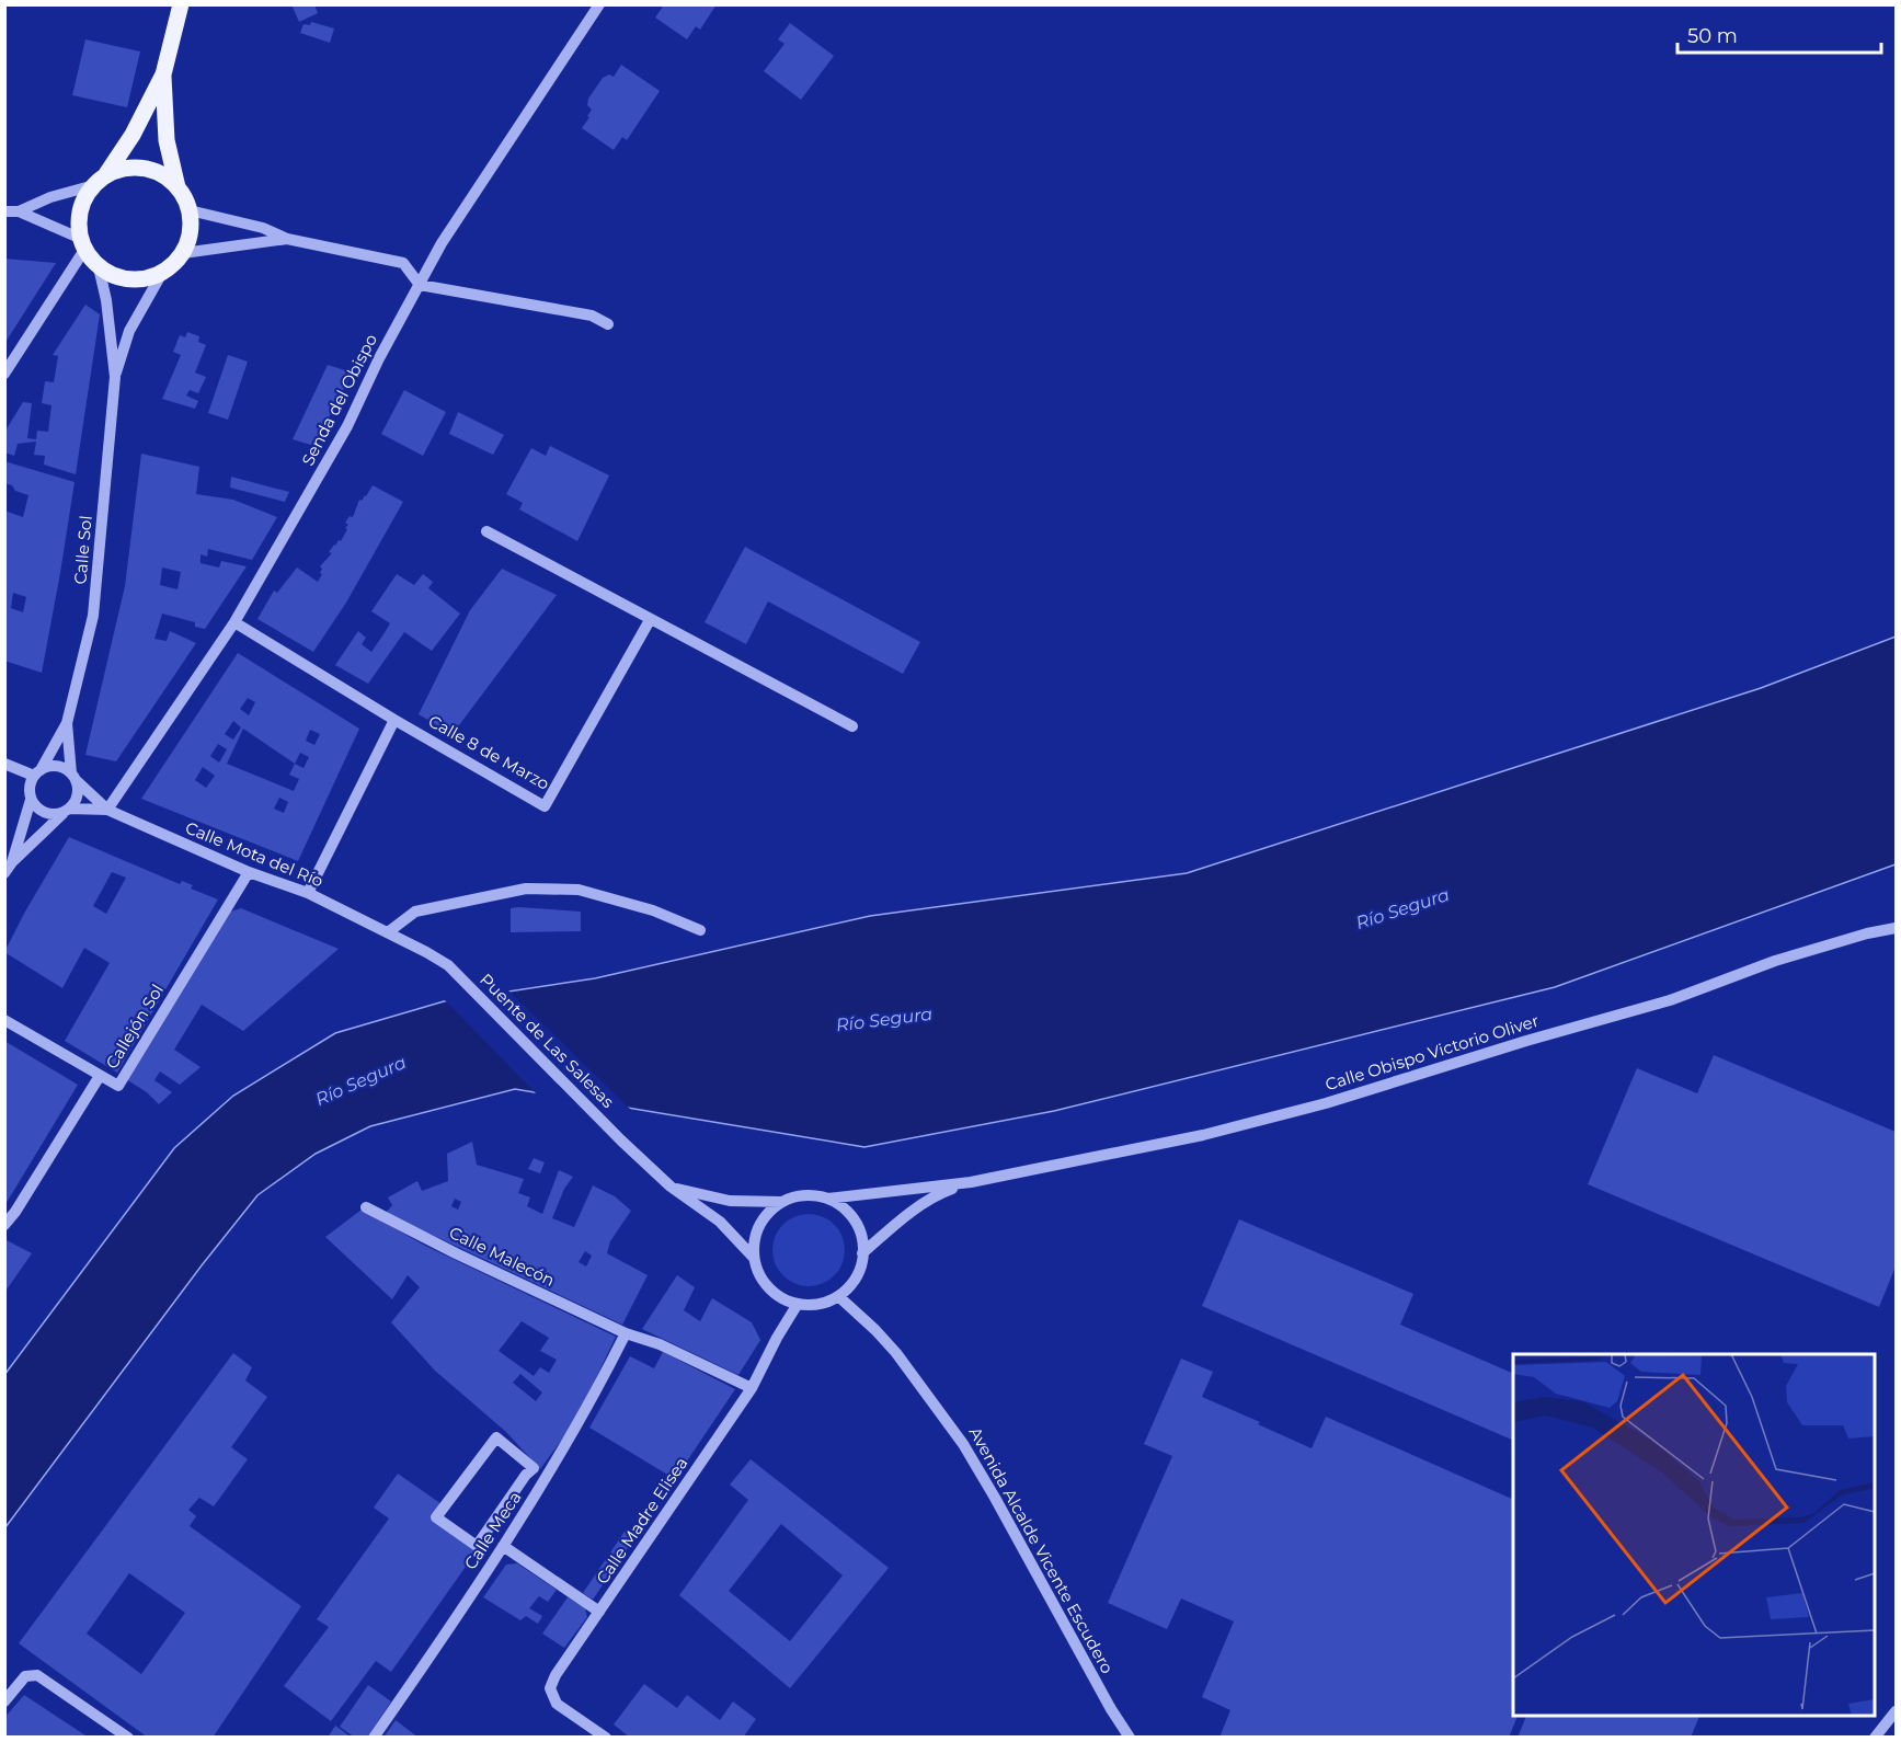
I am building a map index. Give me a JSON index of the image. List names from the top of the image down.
{
  "streets": {
    "street": [
      "Senda del Obispo",
      "Calle Sol",
      "Calle 8 de Marzo",
      "Calle Mota del Río",
      "Callejón Sol",
      "Puente de Las Salesas",
      "Calle Obispo Victorio Oliver",
      "Calle Malecón",
      "Calle Madre Elisea",
      "Calle Meca",
      "Avenida Alcalde Vicente Escudero"
    ]
  },
  "crossings": [
    ["Senda del Obispo", "Calle 8 de Marzo"],
    ["Senda del Obispo", "Calle Mota del Río"],
    ["Calle Sol", "Calle Mota del Río"],
    ["Calle Mota del Río", "Callejón Sol"],
    ["Calle Mota del Río", "Puente de Las Salesas"],
    ["Calle Obispo Victorio Oliver", "Calle Madre Elisea"],
    ["Calle Obispo Victorio Oliver", "Avenida Alcalde Vicente Escudero"],
    ["Calle Malecón", "Calle Madre Elisea"],
    ["Calle Malecón", "Calle Meca"],
    ["Calle Madre Elisea", "Avenida Alcalde Vicente Escudero"]
  ],
  "water": ["Río Segura"],
  "scale_bar": "50 m"
}
